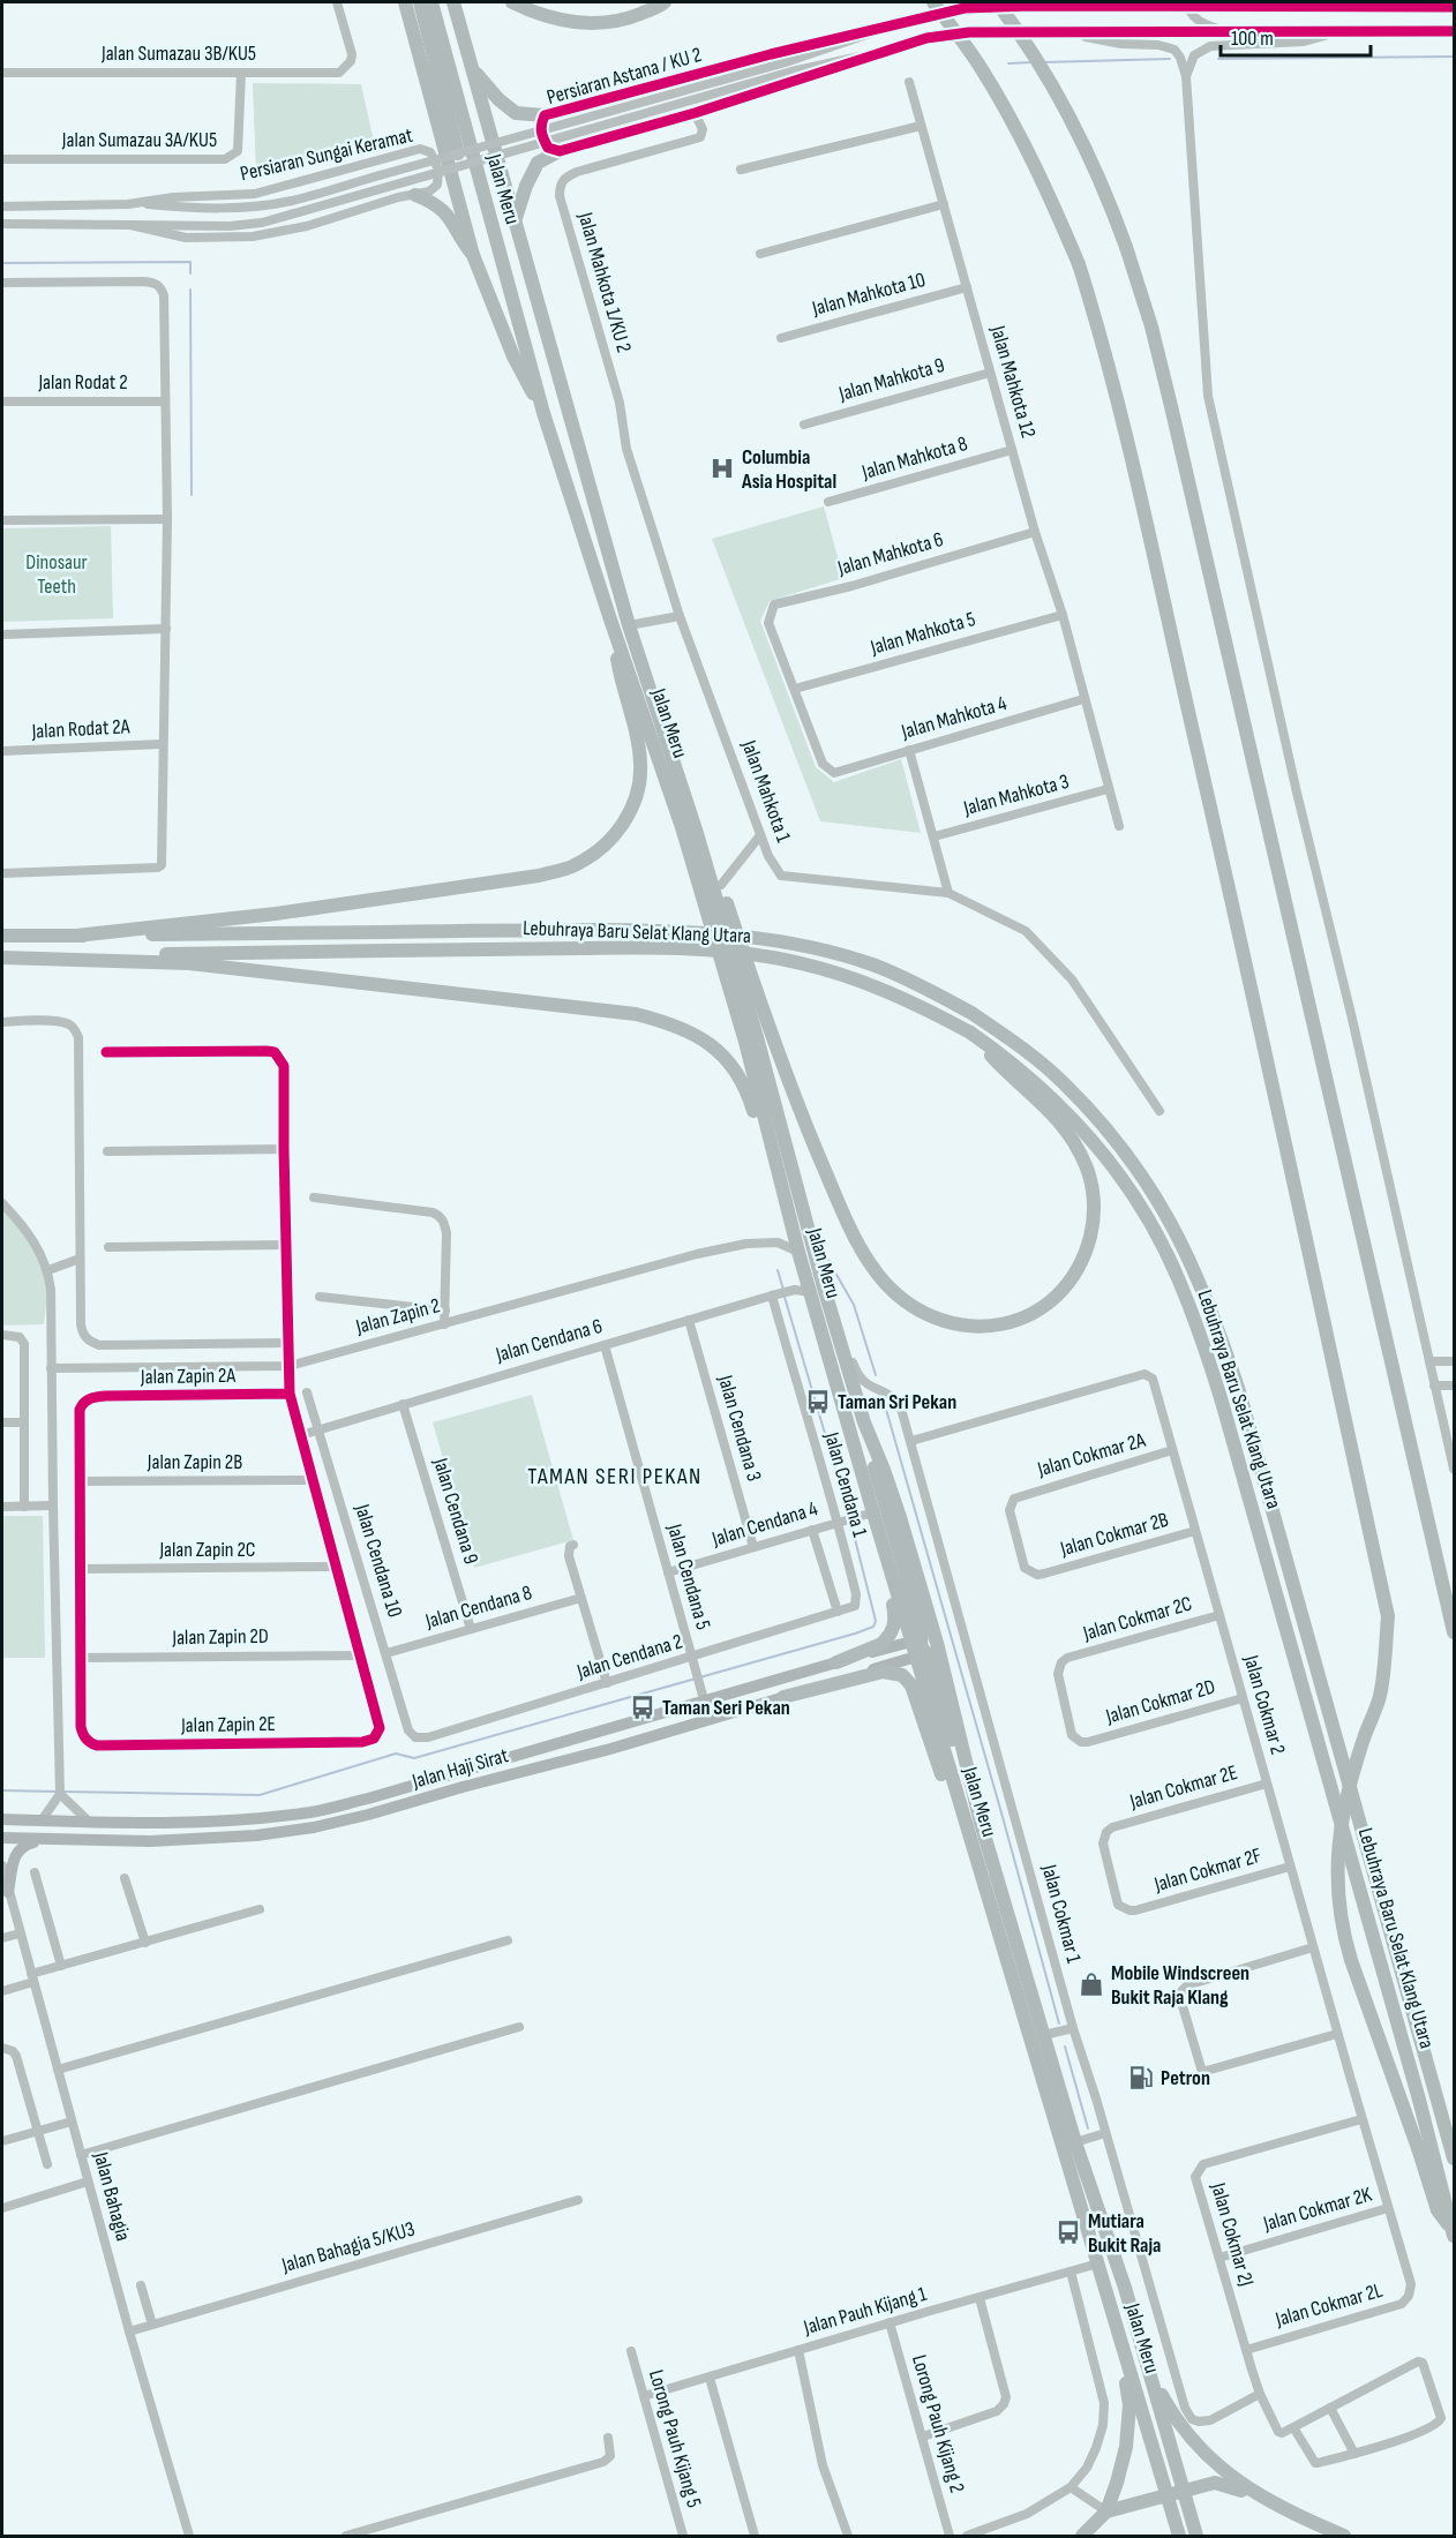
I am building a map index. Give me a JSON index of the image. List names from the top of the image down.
{
  "streets": {
    "highway": ["Jalan Meru", "Lebuhraya Baru Selat Klang Utara"],
    "main road": ["Jalan Haji Sirat"],
    "street": [
      "Jalan Sumazau 3B/KU5",
      "Persiaran Astana / KU 2",
      "Jalan Sumazau 3A/KU5",
      "Persiaran Sungai Keramat",
      "Jalan Mahkota 1/KU 2",
      "Jalan Mahkota 10",
      "Jalan Mahkota 9",
      "Jalan Rodat 2",
      "Jalan Mahkota 12",
      "Jalan Mahkota 8",
      "Jalan Mahkota 6",
      "Jalan Mahkota 5",
      "Jalan Mahkota 4",
      "Jalan Rodat 2A",
      "Jalan Mahkota 1",
      "Jalan Mahkota 3",
      "Jalan Zapin 2",
      "Jalan Cendana 6",
      "Jalan Zapin 2A",
      "Jalan Cendana 3",
      "Jalan Cokmar 2A",
      "Jalan Zapin 2B",
      "Jalan Cendana 1",
      "Jalan Cendana 9",
      "Jalan Cendana 4",
      "Jalan Cokmar 2B",
      "Jalan Zapin 2C",
      "Jalan Cendana 10",
      "Jalan Cendana 5",
      "Jalan Cendana 8",
      "Jalan Cokmar 2C",
      "Jalan Zapin 2D",
      "Jalan Cendana 2",
      "Jalan Cokmar 2D",
      "Jalan Cokmar 2",
      "Jalan Zapin 2E",
      "Jalan Cokmar 2E",
      "Jalan Cokmar 2F",
      "Jalan Cokmar 1",
      "Jalan Bahagia",
      "Jalan Cokmar 2K",
      "Jalan Cokmar 2J",
      "Jalan Bahagia 5/KU3",
      "Jalan Cokmar 2L",
      "Jalan Pauh Kijang 1",
      "Lorong Pauh Kijang 2",
      "Lorong Pauh Kijang 5"
    ]
  },
  "crossings": [
    ["Jalan Sumazau 3B/KU5", "Jalan Sumazau 3A/KU5"],
    ["Persiaran Astana / KU 2", "Persiaran Sungai Keramat"],
    ["Persiaran Astana / KU 2", "Jalan Meru"],
    ["Persiaran Astana / KU 2", "Jalan Mahkota 1/KU 2"],
    ["Jalan Meru", "Jalan Zapin 2"],
    ["Jalan Meru", "Jalan Cendana 6"],
    ["Jalan Meru", "Jalan Cendana 4"],
    ["Jalan Meru", "Jalan Haji Sirat"],
    ["Jalan Meru", "Jalan Cokmar 1"],
    ["Jalan Meru", "Jalan Pauh Kijang 1"],
    ["Jalan Mahkota 1/KU 2", "Jalan Mahkota 1"],
    ["Jalan Mahkota 10", "Jalan Mahkota 12"],
    ["Jalan Mahkota 9", "Jalan Mahkota 12"],
    ["Jalan Mahkota 12", "Jalan Mahkota 8"],
    ["Jalan Mahkota 12", "Jalan Mahkota 6"],
    ["Jalan Mahkota 12", "Jalan Mahkota 5"],
    ["Jalan Mahkota 12", "Jalan Mahkota 4"],
    ["Jalan Mahkota 12", "Jalan Mahkota 3"],
    ["Jalan Mahkota 6", "Jalan Mahkota 5"],
    ["Jalan Mahkota 6", "Jalan Mahkota 4"],
    ["Jalan Mahkota 5", "Jalan Mahkota 4"],
    ["Jalan Cendana 6", "Jalan Cendana 3"],
    ["Jalan Cendana 6", "Jalan Cendana 1"],
    ["Jalan Cendana 6", "Jalan Cendana 9"],
    ["Jalan Cendana 6", "Jalan Cendana 10"],
    ["Jalan Cendana 6", "Jalan Cendana 5"],
    ["Jalan Cendana 6", "Jalan Cokmar 1"],
    ["Jalan Zapin 2A", "Jalan Zapin 2B"],
    ["Jalan Cendana 3", "Jalan Cendana 4"],
    ["Jalan Cokmar 2A", "Jalan Cokmar 2B"],
    ["Jalan Cokmar 2A", "Jalan Cokmar 2"],
    ["Jalan Cendana 1", "Jalan Cendana 4"],
    ["Jalan Cendana 1", "Jalan Cendana 2"],
    ["Jalan Cendana 9", "Jalan Cendana 8"],
    ["Jalan Cendana 4", "Jalan Cendana 5"],
    ["Jalan Cokmar 2B", "Jalan Cokmar 2"],
    ["Jalan Cendana 10", "Jalan Cendana 8"],
    ["Jalan Cendana 10", "Jalan Cendana 2"],
    ["Jalan Cendana 5", "Jalan Cendana 2"],
    ["Jalan Cendana 5", "Jalan Haji Sirat"],
    ["Jalan Cokmar 2C", "Jalan Cokmar 2D"],
    ["Jalan Cokmar 2C", "Jalan Cokmar 2"],
    ["Jalan Zapin 2D", "Jalan Zapin 2E"],
    ["Jalan Cokmar 2D", "Jalan Cokmar 2"],
    ["Jalan Cokmar 2", "Jalan Cokmar 2E"],
    ["Jalan Cokmar 2", "Jalan Cokmar 2F"],
    ["Jalan Cokmar 2", "Jalan Cokmar 1"],
    ["Jalan Cokmar 2", "Jalan Cokmar 2K"],
    ["Jalan Cokmar 2", "Jalan Cokmar 2J"],
    ["Jalan Cokmar 2", "Jalan Cokmar 2L"],
    ["Jalan Cokmar 2E", "Jalan Cokmar 2F"],
    ["Jalan Cokmar 1", "Jalan Cokmar 2J"],
    ["Jalan Bahagia", "Jalan Bahagia 5/KU3"],
    ["Jalan Cokmar 2K", "Jalan Cokmar 2J"],
    ["Jalan Cokmar 2J", "Jalan Cokmar 2L"],
    ["Jalan Pauh Kijang 1", "Lorong Pauh Kijang 2"],
    ["Jalan Pauh Kijang 1", "Lorong Pauh Kijang 5"]
  ],
  "districts": ["TAMAN SERI PEKAN"],
  "parks": ["Dinosaur Teeth"],
  "places": {
    "hospital": ["Columbia Asia Hospital"],
    "bus stop": ["Taman Sri Pekan", "Taman Seri Pekan", "Mutiara Bukit Raja"],
    "shop": ["Mobile Windscreen Bukit Raja Klang"],
    "fuel station": ["Petron"]
  },
  "scale_bar": "100 m"
}
